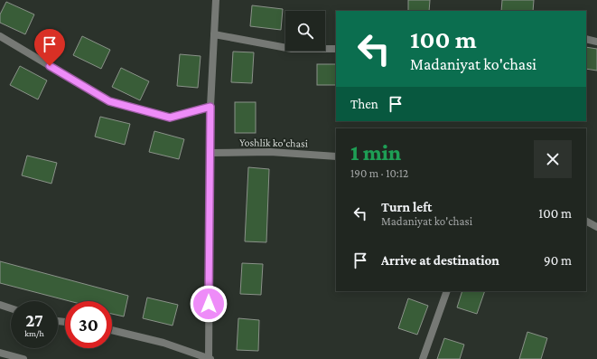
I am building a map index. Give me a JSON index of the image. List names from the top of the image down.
{
  "streets": {
    "street": ["Yoshlik ko'chasi"]
  },
  "page": {
    "turn": ["100 m", "Madaniyat ko'chasi"],
    "then": "Then",
    "heading": ["1 min", "190 m · 10:12"],
    "list": [
      {
        "name": "Turn left",
        "note": "Madaniyat ko'chasi",
        "value": "100 m"
      },
      {
        "name": "Arrive at destination",
        "value": "90 m"
      }
    ],
    "speed": "27 km/h",
    "limit": "30"
  }
}
